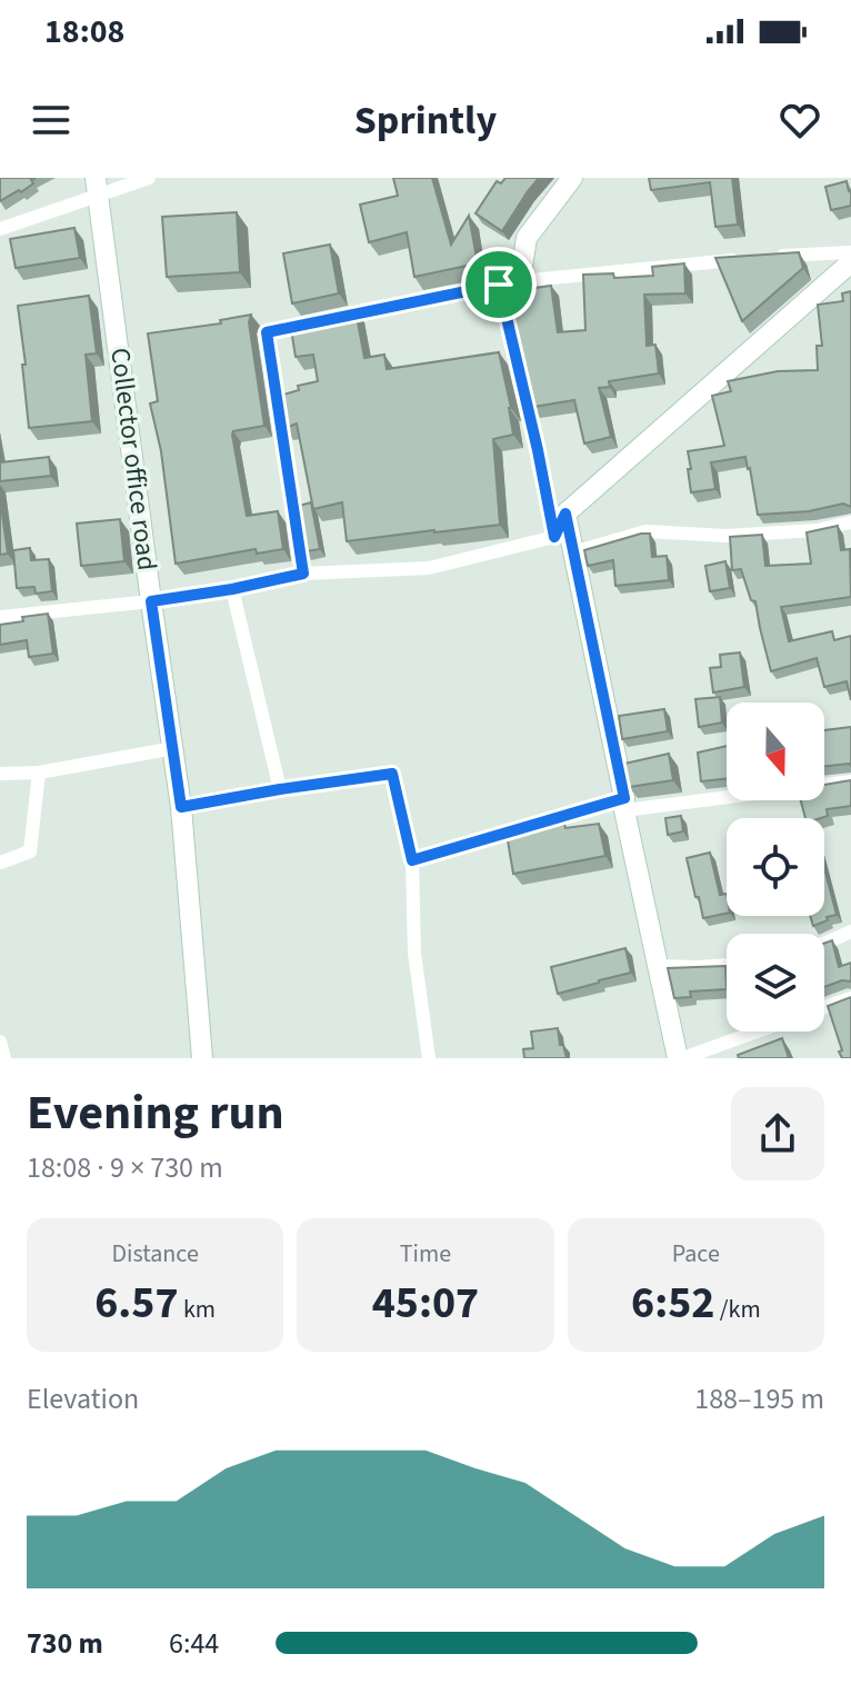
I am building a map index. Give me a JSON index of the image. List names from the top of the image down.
{
  "streets": {
    "street": ["Collector office road"]
  },
  "north": "bottom",
  "page": {
    "status": "18:08",
    "header": "Sprintly",
    "heading": ["Evening run", "18:08 · 9 × 730 m"],
    "stats": [
      ["Distance", "6.57 km"],
      ["Time", "45:07"],
      ["Pace", "6:52 /km"]
    ],
    "chart": ["Elevation", "188–195 m"],
    "list": [
      {
        "name": "730 m",
        "note": "6:44"
      }
    ]
  }
}
